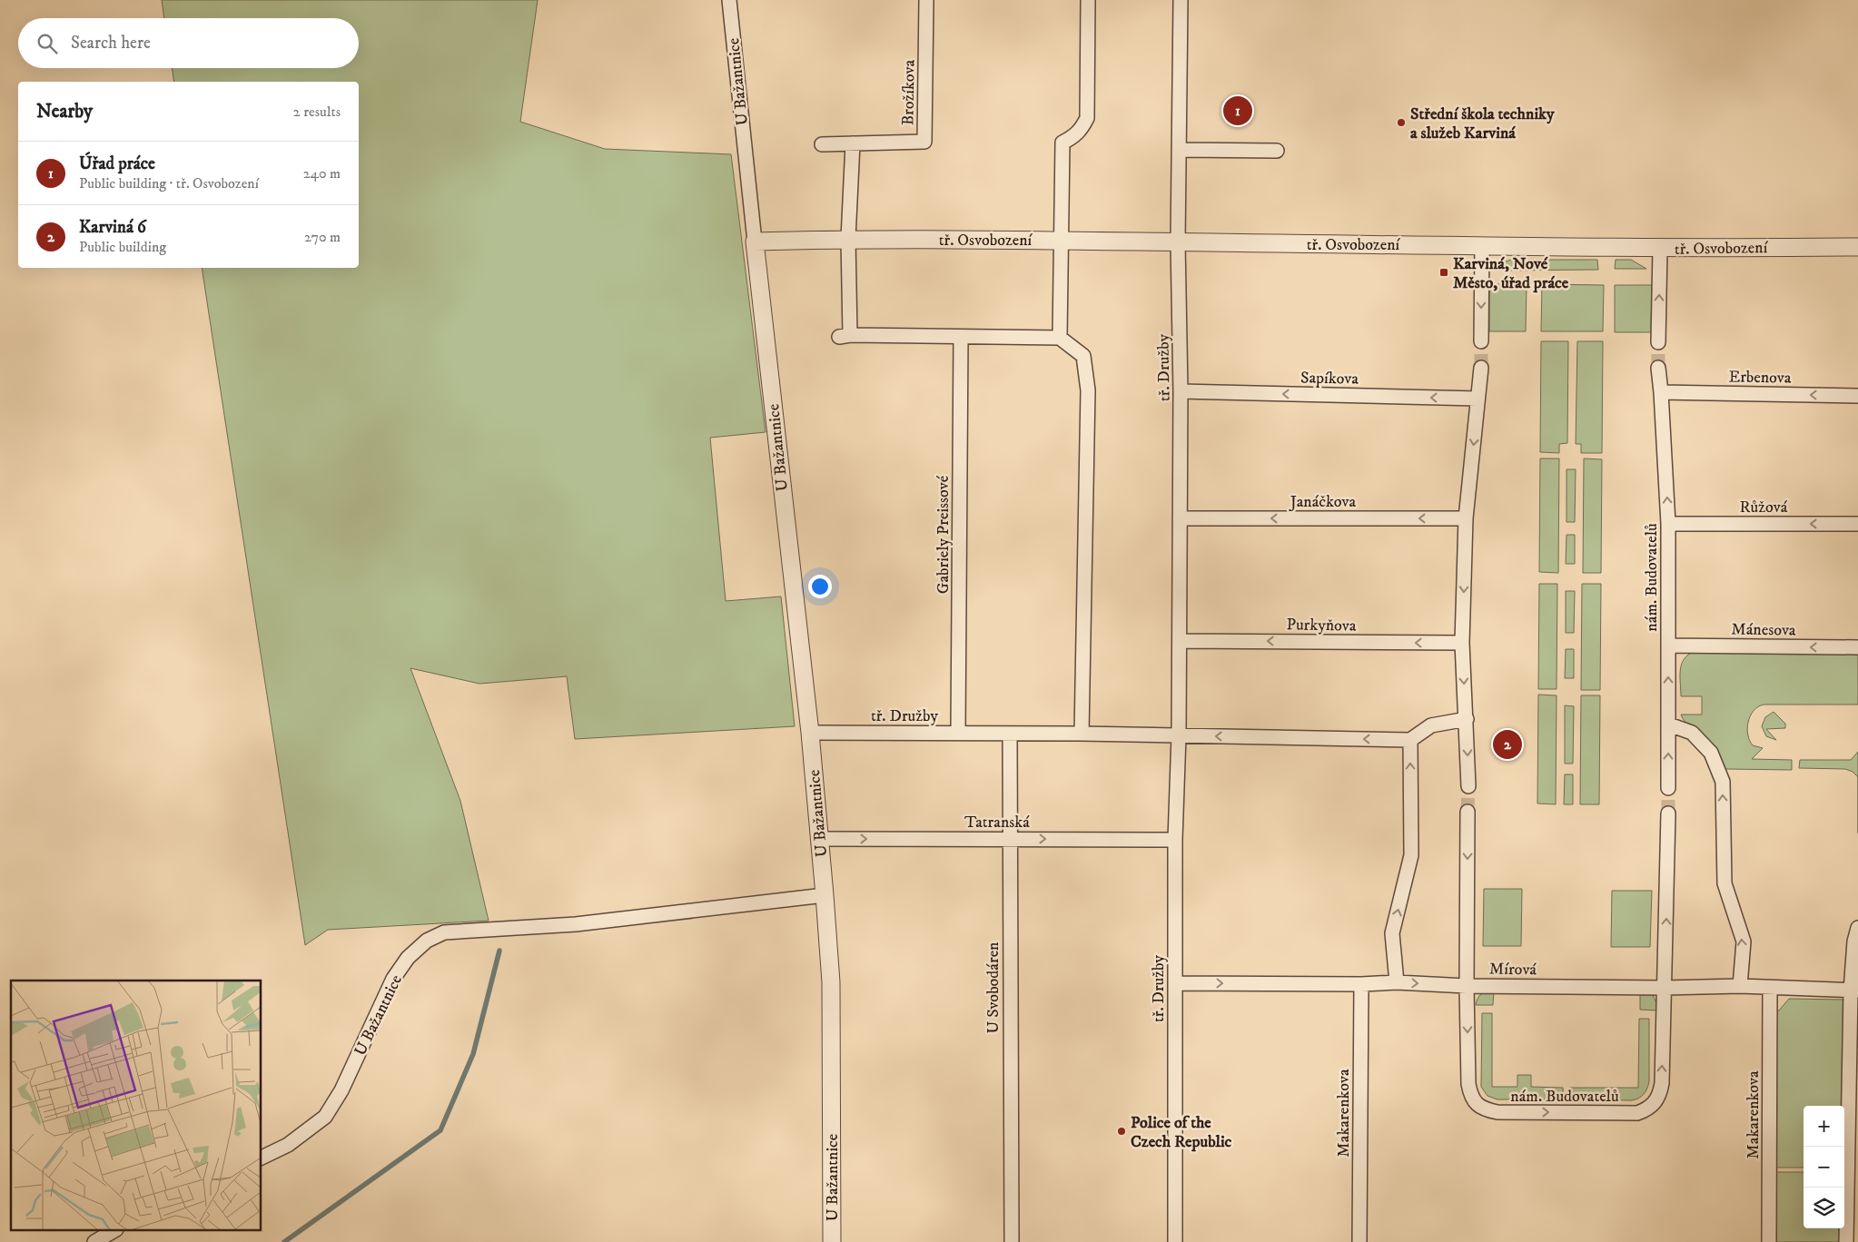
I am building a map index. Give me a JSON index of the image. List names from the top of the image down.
{
  "streets": {
    "street": [
      "U Bažantnice",
      "Brožíkova",
      "tř. Osvobození",
      "tř. Družby",
      "Erbenova",
      "Sapíkova",
      "Janáčkova",
      "Růžová",
      "Gabriely Preissové",
      "nám. Budovatelů",
      "Purkyňova",
      "Mánesova",
      "Tatranská",
      "Mírová",
      "U Svobodáren",
      "Makarenkova"
    ]
  },
  "crossings": [
    ["U Bažantnice", "tř. Osvobození"],
    ["U Bažantnice", "tř. Družby"],
    ["U Bažantnice", "Tatranská"],
    ["tř. Osvobození", "tř. Družby"],
    ["tř. Družby", "Sapíkova"],
    ["tř. Družby", "Janáčkova"],
    ["tř. Družby", "Gabriely Preissové"],
    ["tř. Družby", "Purkyňova"],
    ["tř. Družby", "Tatranská"],
    ["tř. Družby", "Mírová"],
    ["tř. Družby", "U Svobodáren"],
    ["Erbenova", "nám. Budovatelů"],
    ["Růžová", "nám. Budovatelů"],
    ["nám. Budovatelů", "Mánesova"],
    ["nám. Budovatelů", "Mírová"],
    ["Tatranská", "U Svobodáren"],
    ["Mírová", "Makarenkova"]
  ],
  "one_way": [
    "Erbenova",
    "Sapíkova",
    "Janáčkova",
    "Růžová",
    "Purkyňova",
    "Mánesova",
    "Tatranská",
    "Mírová"
  ],
  "places": {
    "other": ["Střední škola techniky a služeb Karviná", "Police of the Czech Republic"],
    "transit": ["Karviná, Nové Město, úřad práce"]
  },
  "page": {
    "search": "Search here",
    "heading": ["Nearby", "2 results"],
    "pins": ["1", "2"],
    "list": [
      {
        "mark": "1",
        "name": "Úřad práce",
        "note": "Public building · tř. Osvobození",
        "value": "240 m"
      },
      {
        "mark": "2",
        "name": "Karviná 6",
        "note": "Public building",
        "value": "270 m"
      }
    ],
    "map_buttons": ["+", "−"]
  }
}
